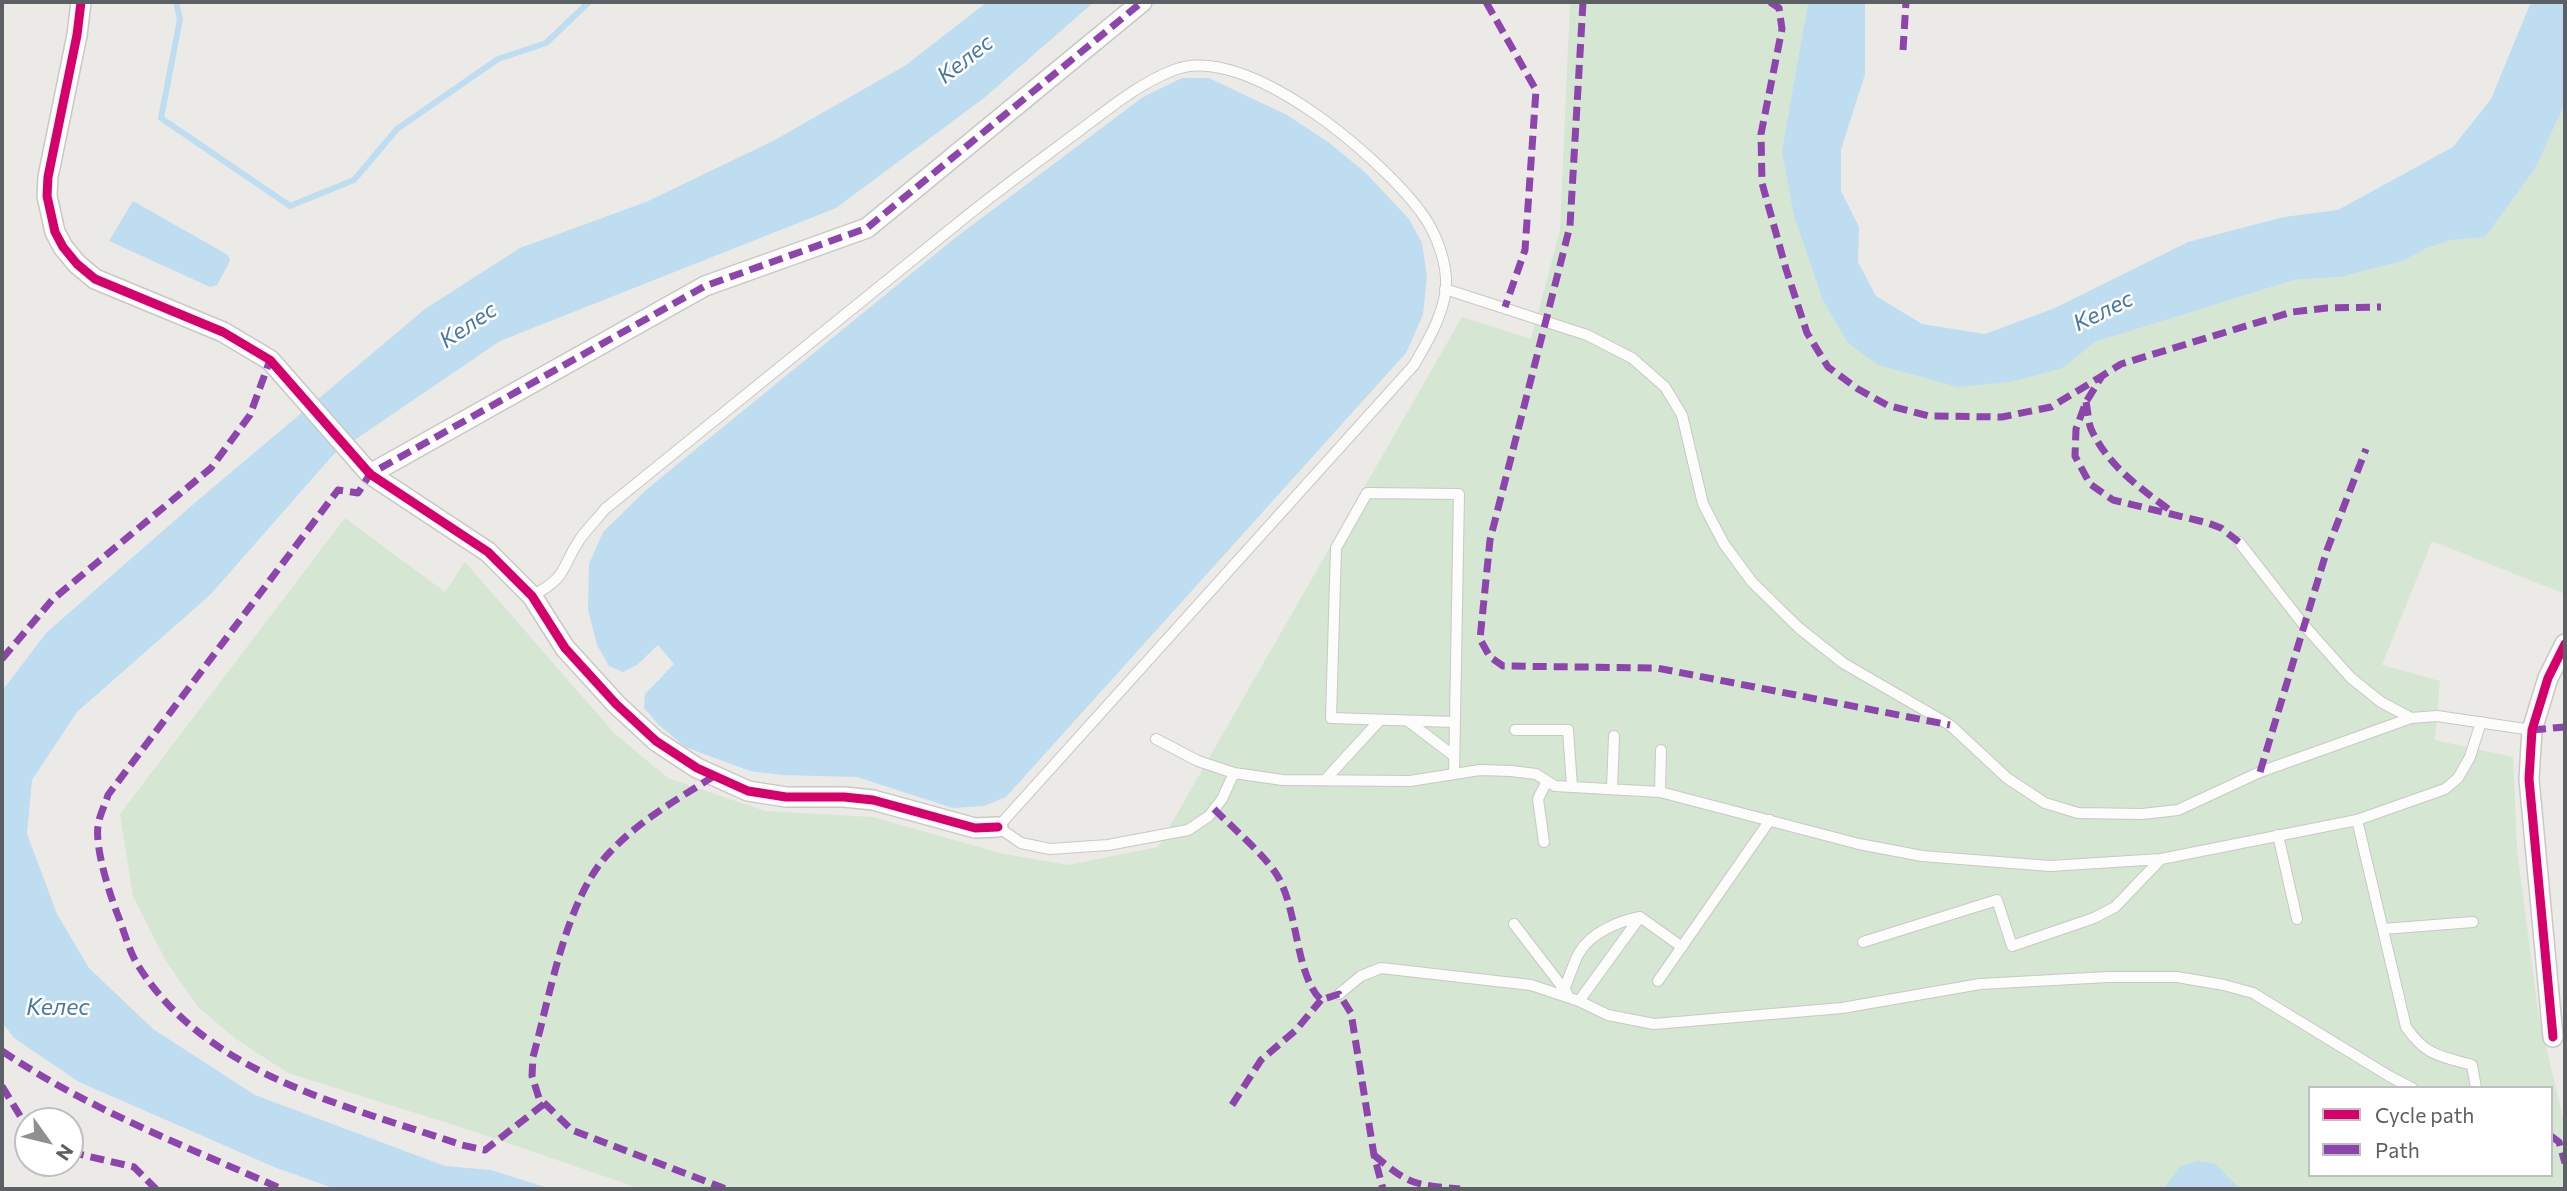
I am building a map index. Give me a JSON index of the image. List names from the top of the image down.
{
  "water": ["Келес"],
  "legend": ["Cycle path", "Path"],
  "north": "bottom right"
}
